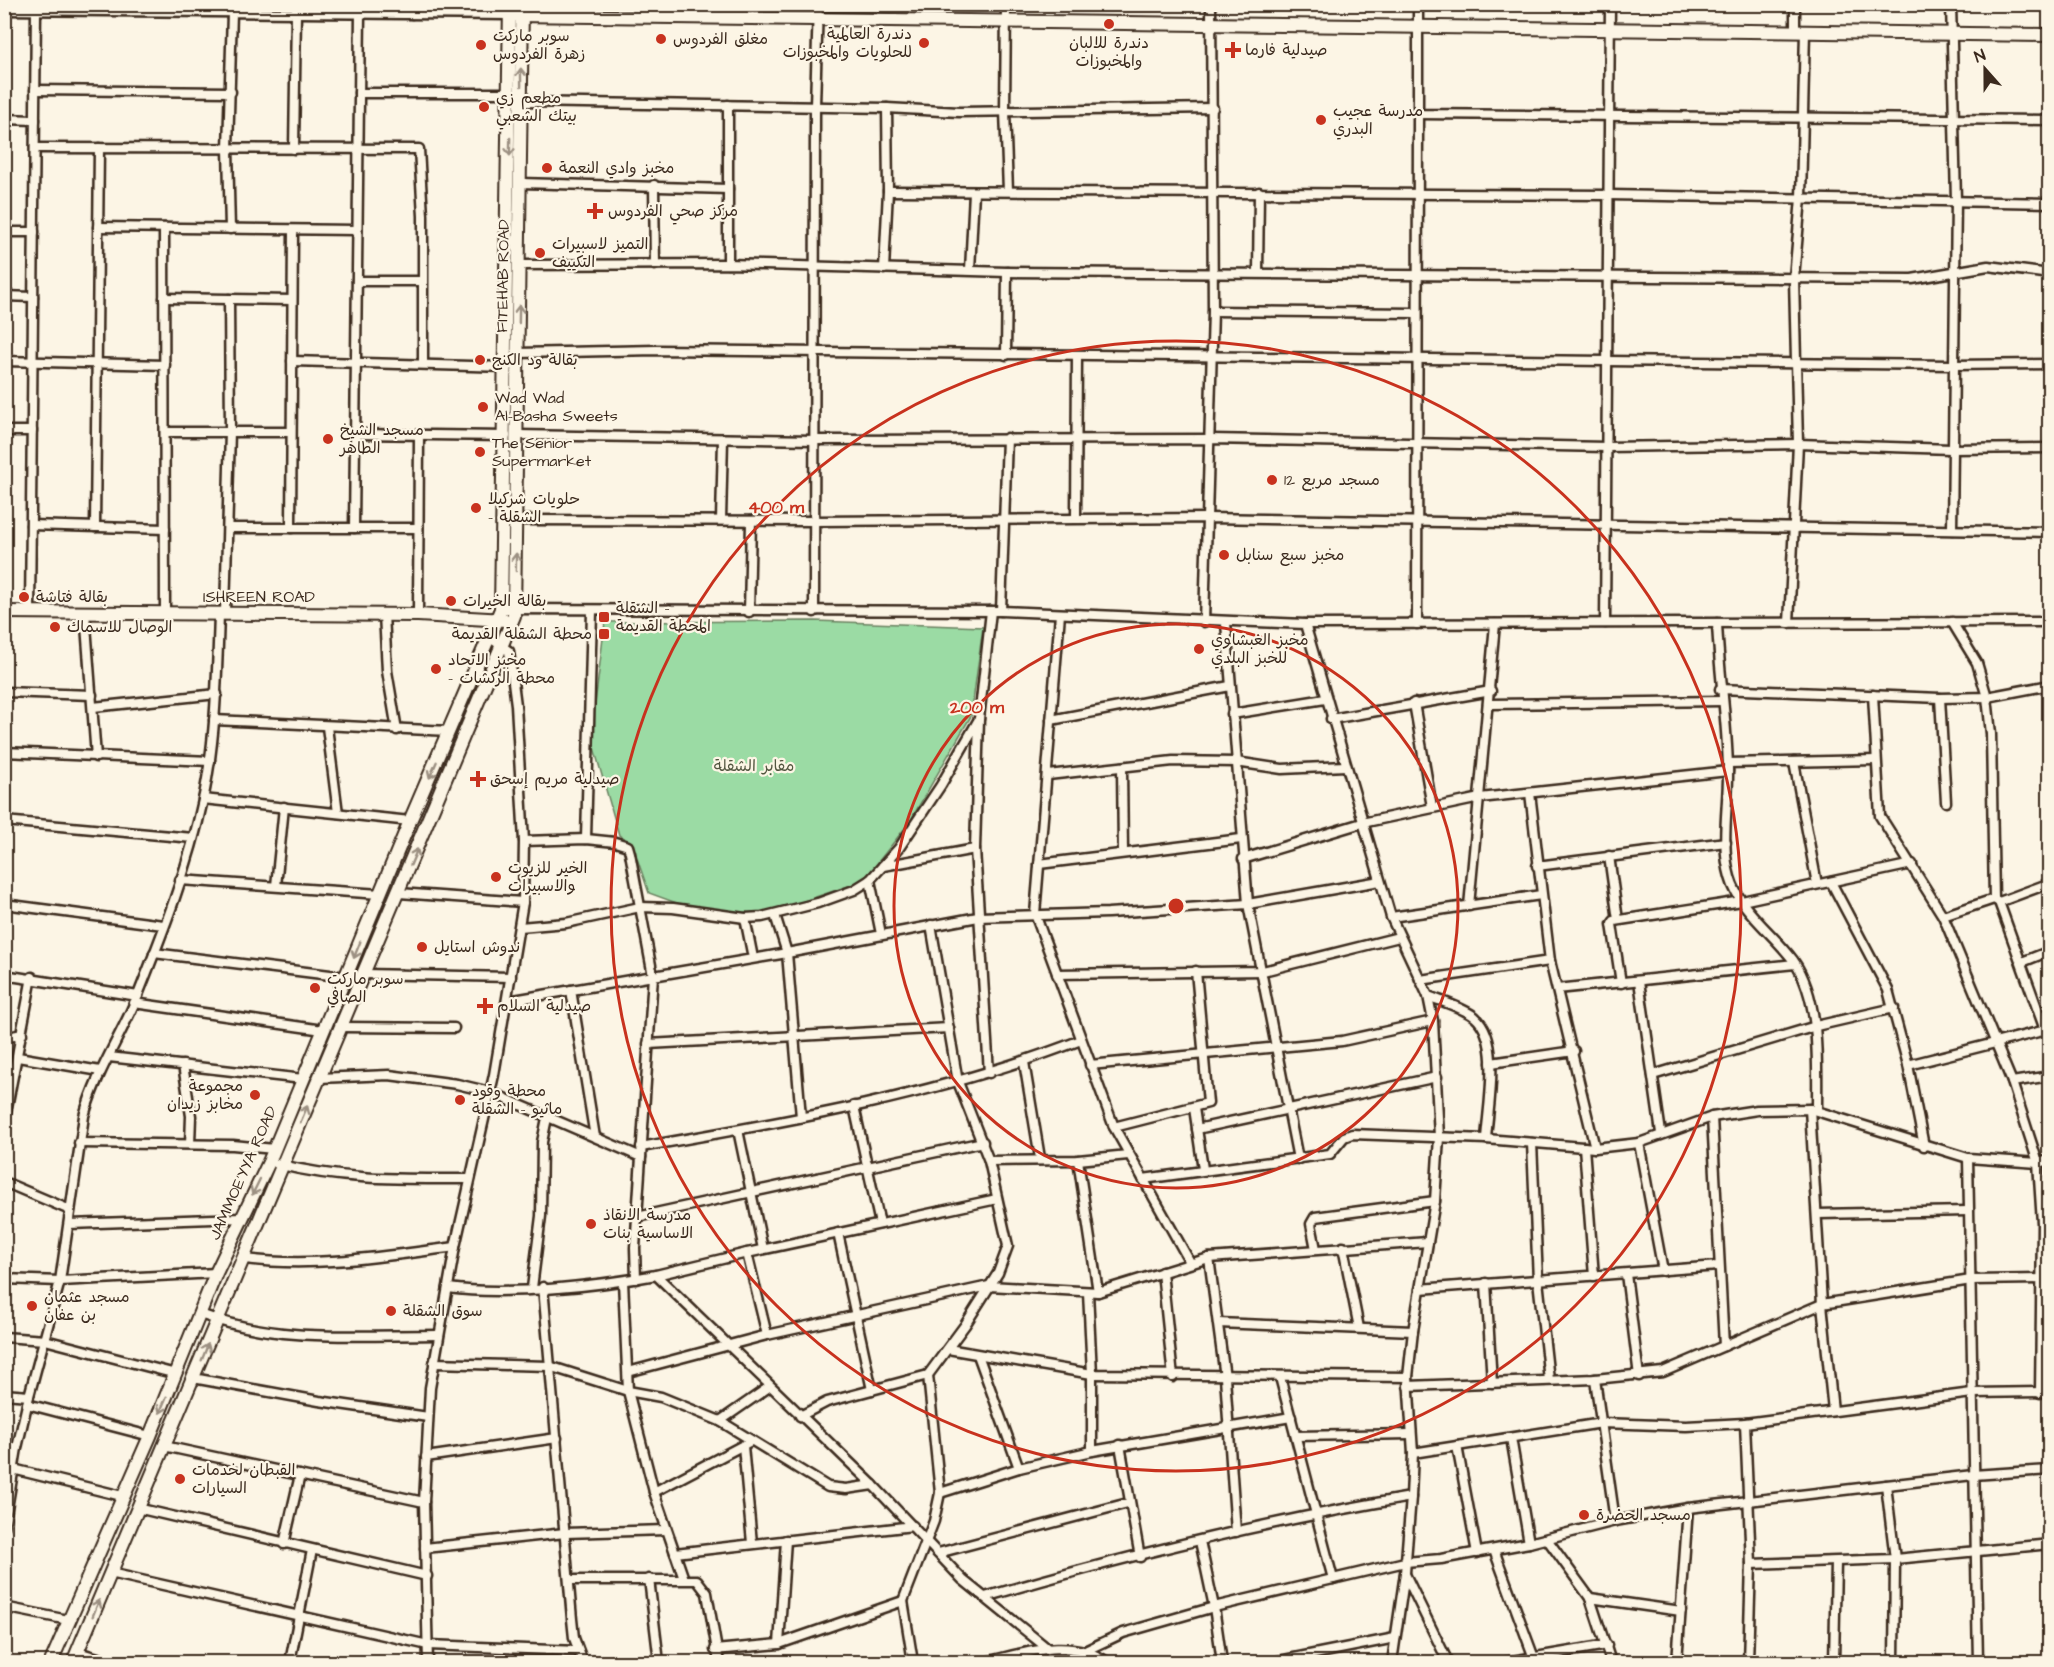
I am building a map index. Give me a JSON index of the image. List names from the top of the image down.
{
  "streets": {
    "main road": ["FITEHAB ROAD", "ISHREEN ROAD", "JAMMOE'YYA ROAD"]
  },
  "crossings": [
    ["FITEHAB ROAD", "ISHREEN ROAD"],
    ["FITEHAB ROAD", "JAMMOE'YYA ROAD"],
    ["ISHREEN ROAD", "JAMMOE'YYA ROAD"]
  ],
  "parks": ["مقابر الشقلة"],
  "places": {
    "other": [
      "دندرة للالبان والمخبوزات",
      "مغلق الفردوس",
      "دندرة العالمية للحلويات والمخبوزات",
      "سوبر ماركت زهرة الفردوس",
      "مطعم زي بيتك الشعبي",
      "مدرسة عجيب البدري",
      "مخبز وادي النعمة",
      "التميز لاسبيرات التكييف",
      "بقالة ود الكنج",
      "Wad Wad Al-Basha Sweets",
      "مسجد الشيخ الطاهر",
      "The Senior Supermarket",
      "مسجد مربع 12",
      "حلويات شركيلا - الشقلة",
      "مخبز سبع سنابل",
      "بقالة فتاشة",
      "بقالة الخيرات",
      "الوصال للاسماك",
      "مخبز الغبشاوي للخبز البلدي",
      "مخبز الاتحاد - محطة الركشات",
      "الخير للزيوت والاسبيرات",
      "ندوش استايل",
      "سوبر ماركت الصافي",
      "مجموعة مخابز زيدان",
      "محطة وقود ماثيو - الشقلة",
      "مدرسة الانقاذ الاساسية بنات",
      "مسجد عثمان بن عفان",
      "سوق الشقلة",
      "القبطان لخدمات السيارات",
      "مسجد الحضرة"
    ],
    "health": [
      "صيدلية فارما",
      "مركز صحي الفردوس",
      "صيدلية مريم إسحق",
      "صيدلية السلام"
    ],
    "transit": ["الشقلة - المحطة القديمة", "محطة الشقلة القديمة"]
  },
  "north": "top",
  "rings": ["400 m", "200 m"]
}
